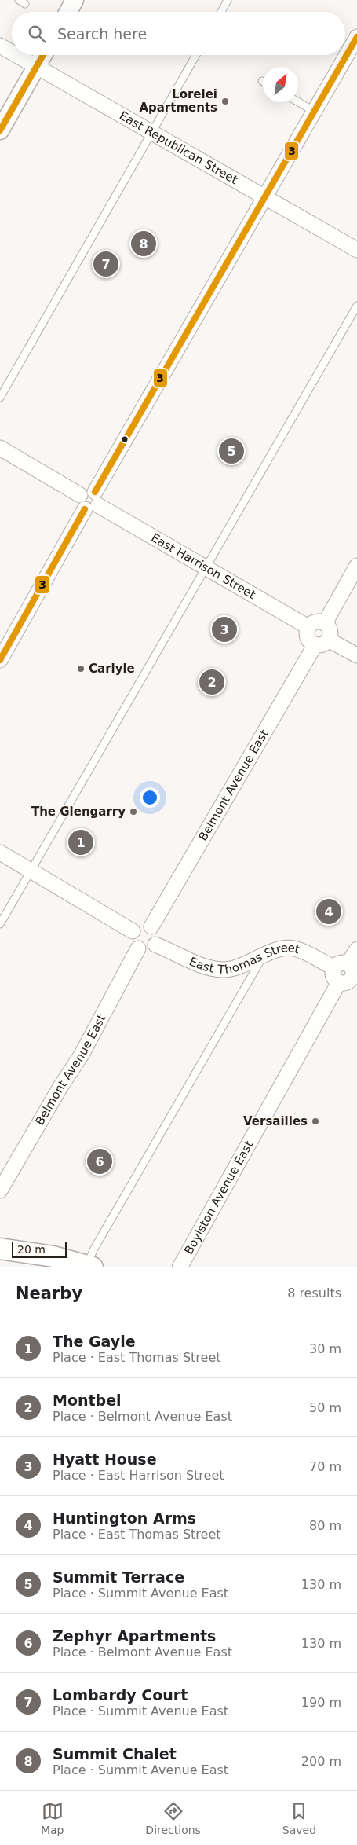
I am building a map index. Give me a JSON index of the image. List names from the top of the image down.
{
  "streets": {
    "street": [
      "East Republican Street",
      "East Harrison Street",
      "Belmont Avenue East",
      "East Thomas Street",
      "Boylston Avenue East"
    ]
  },
  "crossings": [
    ["East Harrison Street", "Belmont Avenue East"],
    ["Belmont Avenue East", "East Thomas Street"],
    ["East Thomas Street", "Boylston Avenue East"]
  ],
  "places": [
    "Lorelei Apartments",
    "Carlyle",
    "The Glengarry",
    "Versailles"
  ],
  "lines": ["transit line 3"],
  "scale_bar": "20 m",
  "north": "top right",
  "page": {
    "search": "Search here",
    "pins": [
      "8",
      "7",
      "5",
      "3",
      "2",
      "1",
      "4",
      "6"
    ],
    "scale": "20 m",
    "heading": ["Nearby", "8 results"],
    "list": [
      {
        "mark": "1",
        "name": "The Gayle",
        "note": "Place · East Thomas Street",
        "value": "30 m"
      },
      {
        "mark": "2",
        "name": "Montbel",
        "note": "Place · Belmont Avenue East",
        "value": "50 m"
      },
      {
        "mark": "3",
        "name": "Hyatt House",
        "note": "Place · East Harrison Street",
        "value": "70 m"
      },
      {
        "mark": "4",
        "name": "Huntington Arms",
        "note": "Place · East Thomas Street",
        "value": "80 m"
      },
      {
        "mark": "5",
        "name": "Summit Terrace",
        "note": "Place · Summit Avenue East",
        "value": "130 m"
      },
      {
        "mark": "6",
        "name": "Zephyr Apartments",
        "note": "Place · Belmont Avenue East",
        "value": "130 m"
      },
      {
        "mark": "7",
        "name": "Lombardy Court",
        "note": "Place · Summit Avenue East",
        "value": "190 m"
      },
      {
        "mark": "8",
        "name": "Summit Chalet",
        "note": "Place · Summit Avenue East",
        "value": "200 m"
      }
    ],
    "nav": ["Map", "Directions", "Saved"]
  }
}
